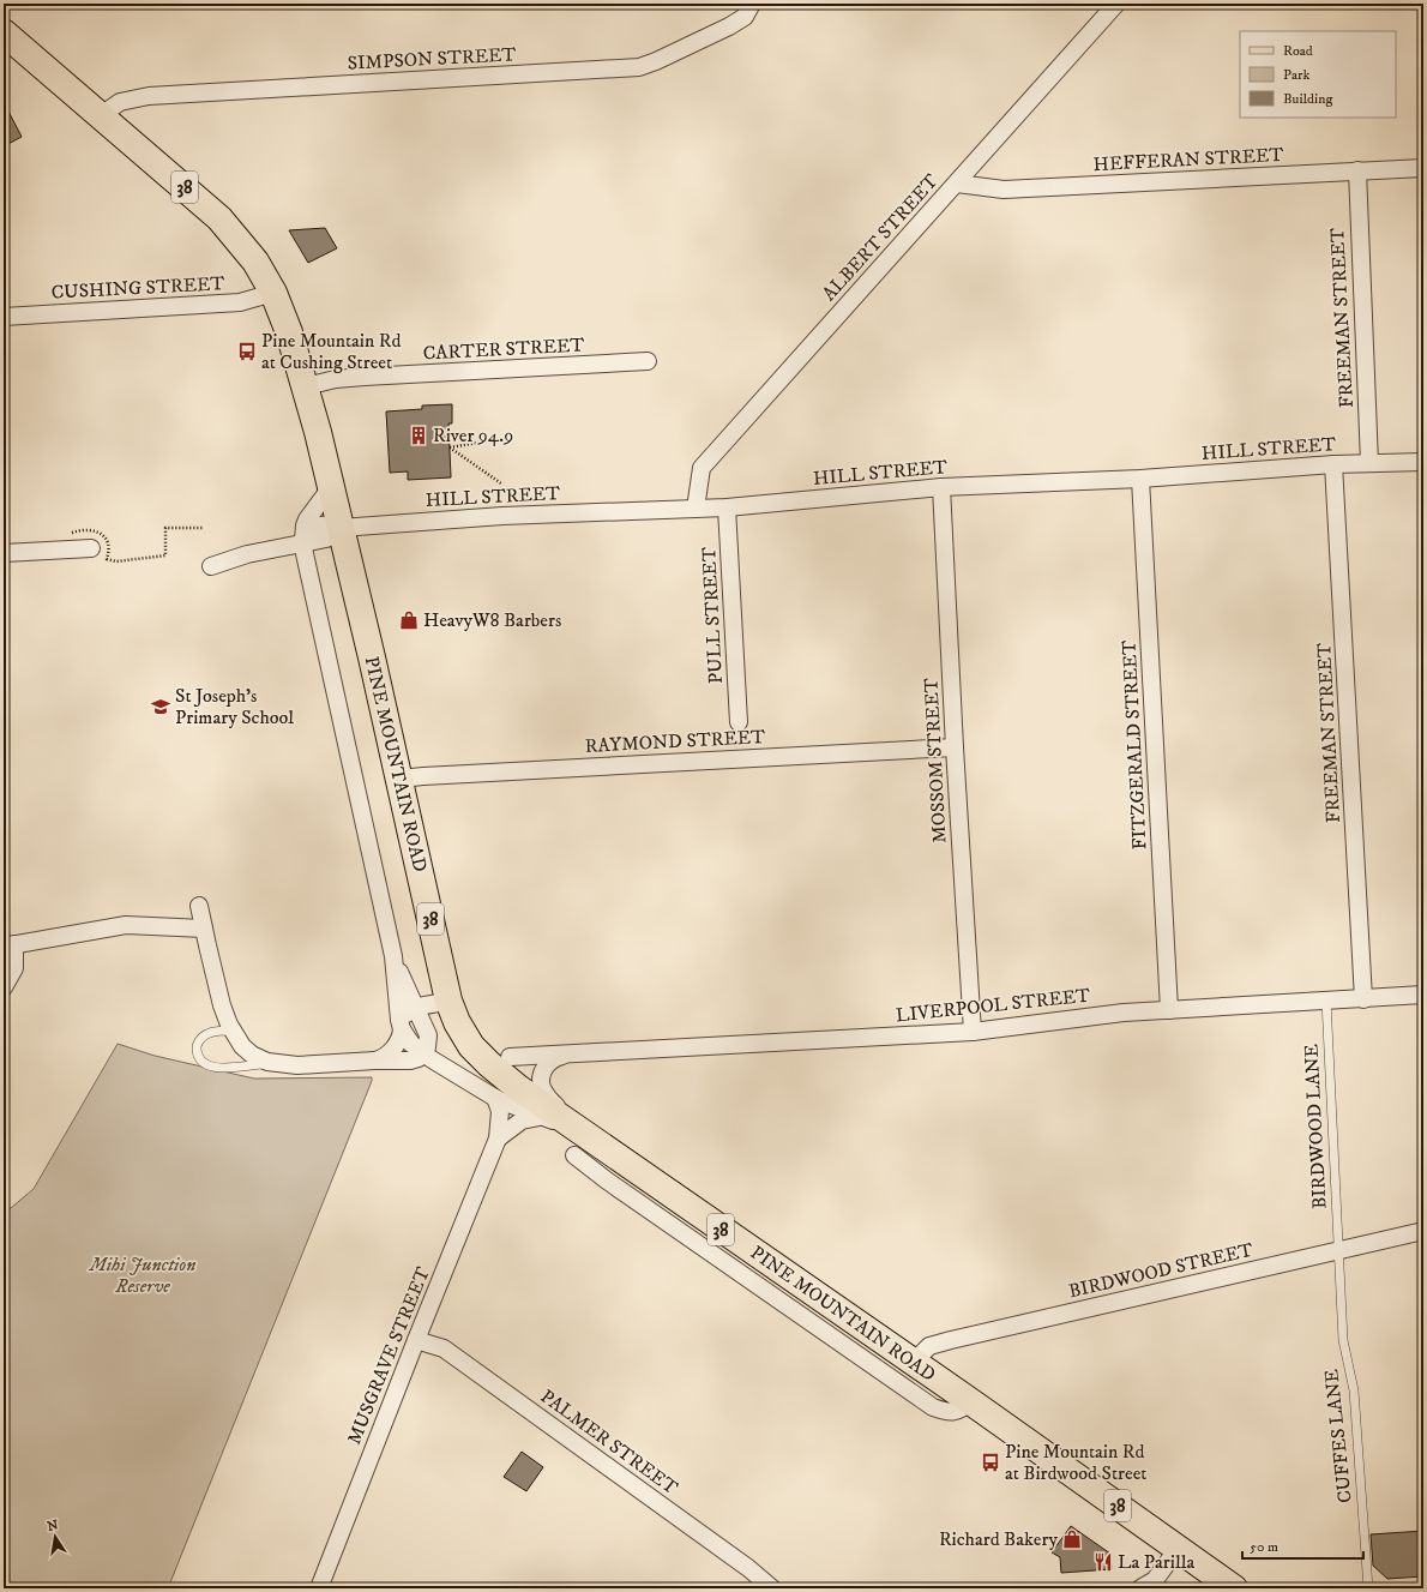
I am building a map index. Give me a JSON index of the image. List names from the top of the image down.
{
  "streets": {
    "main road": ["38", "PINE MOUNTAIN ROAD"],
    "street": [
      "SIMPSON STREET",
      "HEFFERAN STREET",
      "ALBERT STREET",
      "CUSHING STREET",
      "FREEMAN STREET",
      "CARTER STREET",
      "HILL STREET",
      "PULL STREET",
      "RAYMOND STREET",
      "FITZGERALD STREET",
      "MOSSOM STREET",
      "LIVERPOOL STREET",
      "BIRDWOOD STREET",
      "MUSGRAVE STREET",
      "PALMER STREET"
    ],
    "lane": ["BIRDWOOD LANE", "CUFFES LANE"]
  },
  "crossings": [
    ["SIMPSON STREET", "PINE MOUNTAIN ROAD"],
    ["HEFFERAN STREET", "ALBERT STREET"],
    ["HEFFERAN STREET", "FREEMAN STREET"],
    ["ALBERT STREET", "HILL STREET"],
    ["CUSHING STREET", "PINE MOUNTAIN ROAD"],
    ["FREEMAN STREET", "HILL STREET"],
    ["FREEMAN STREET", "LIVERPOOL STREET"],
    ["CARTER STREET", "PINE MOUNTAIN ROAD"],
    ["HILL STREET", "PULL STREET"],
    ["HILL STREET", "FITZGERALD STREET"],
    ["HILL STREET", "MOSSOM STREET"],
    ["HILL STREET", "PINE MOUNTAIN ROAD"],
    ["RAYMOND STREET", "MOSSOM STREET"],
    ["RAYMOND STREET", "PINE MOUNTAIN ROAD"],
    ["FITZGERALD STREET", "LIVERPOOL STREET"],
    ["MOSSOM STREET", "LIVERPOOL STREET"],
    ["PINE MOUNTAIN ROAD", "LIVERPOOL STREET"],
    ["PINE MOUNTAIN ROAD", "BIRDWOOD STREET"],
    ["PINE MOUNTAIN ROAD", "MUSGRAVE STREET"],
    ["LIVERPOOL STREET", "BIRDWOOD LANE"],
    ["BIRDWOOD LANE", "BIRDWOOD STREET"],
    ["BIRDWOOD LANE", "CUFFES LANE"],
    ["BIRDWOOD STREET", "CUFFES LANE"],
    ["MUSGRAVE STREET", "PALMER STREET"]
  ],
  "parks": ["Mihi Junction Reserve"],
  "places": {
    "bus stop": ["Pine Mountain Rd at Cushing Street", "Pine Mountain Rd at Birdwood Street"],
    "building": ["River 94.9"],
    "shop": ["HeavyW8 Barbers", "Richard Bakery"],
    "school or university": ["St Joseph's Primary School"],
    "restaurant": ["La Parilla"]
  },
  "legend": ["Road", "Park", "Building"],
  "scale_bar": "50 m",
  "north": "top"
}
